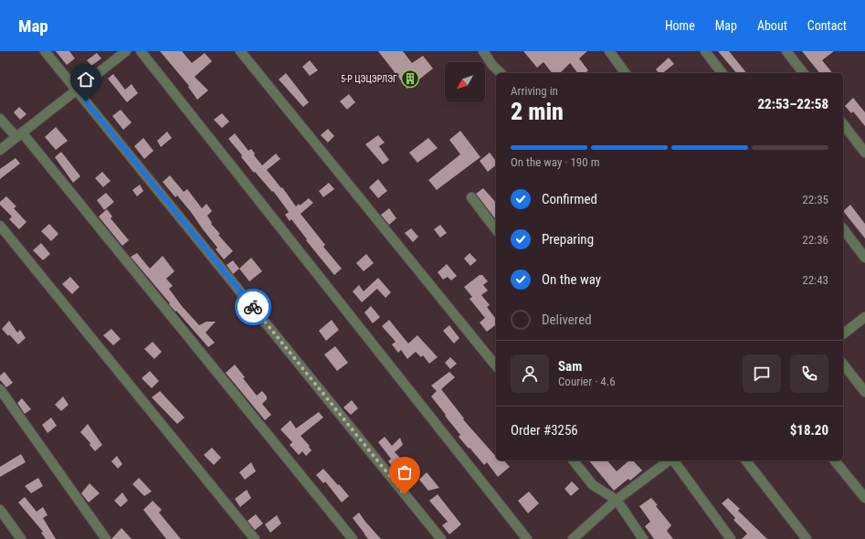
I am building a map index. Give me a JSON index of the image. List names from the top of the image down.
{
  "places": {
    "building": ["5-Р ЦЭЦЭРЛЭГ"]
  },
  "north": "bottom left",
  "page": {
    "header": "Map",
    "nav": [
      "Home",
      "Map",
      "About",
      "Contact"
    ],
    "heading": ["2 min", "Arriving in", "22:53–22:58"],
    "panel": [
      "Sam",
      "Courier · 4.6",
      "Order #3256",
      "$18.20"
    ],
    "bar": "On the way · 190 m",
    "list": [
      ["Confirmed", "22:35"],
      ["Preparing", "22:36"],
      ["On the way", "22:43"],
      "Delivered"
    ]
  }
}
